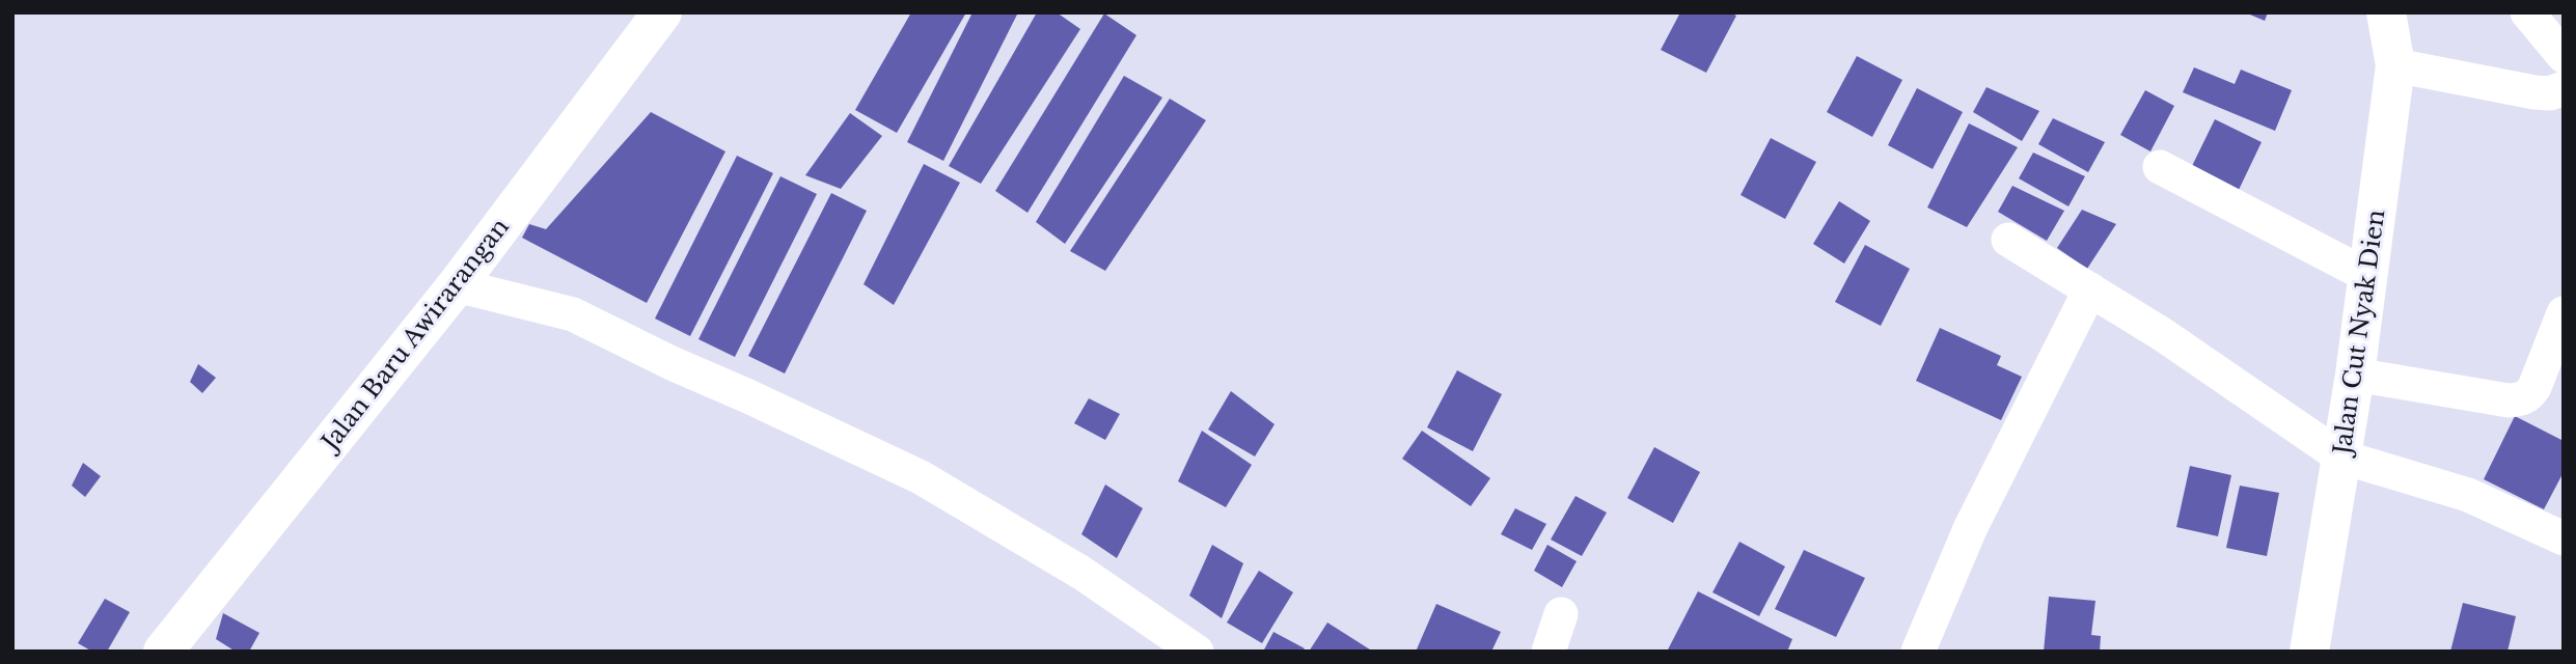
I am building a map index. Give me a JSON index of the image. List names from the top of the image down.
{
  "streets": {
    "street": ["Jalan Cut Nyak Dien", "Jalan Baru Awirarangan"]
  }
}
